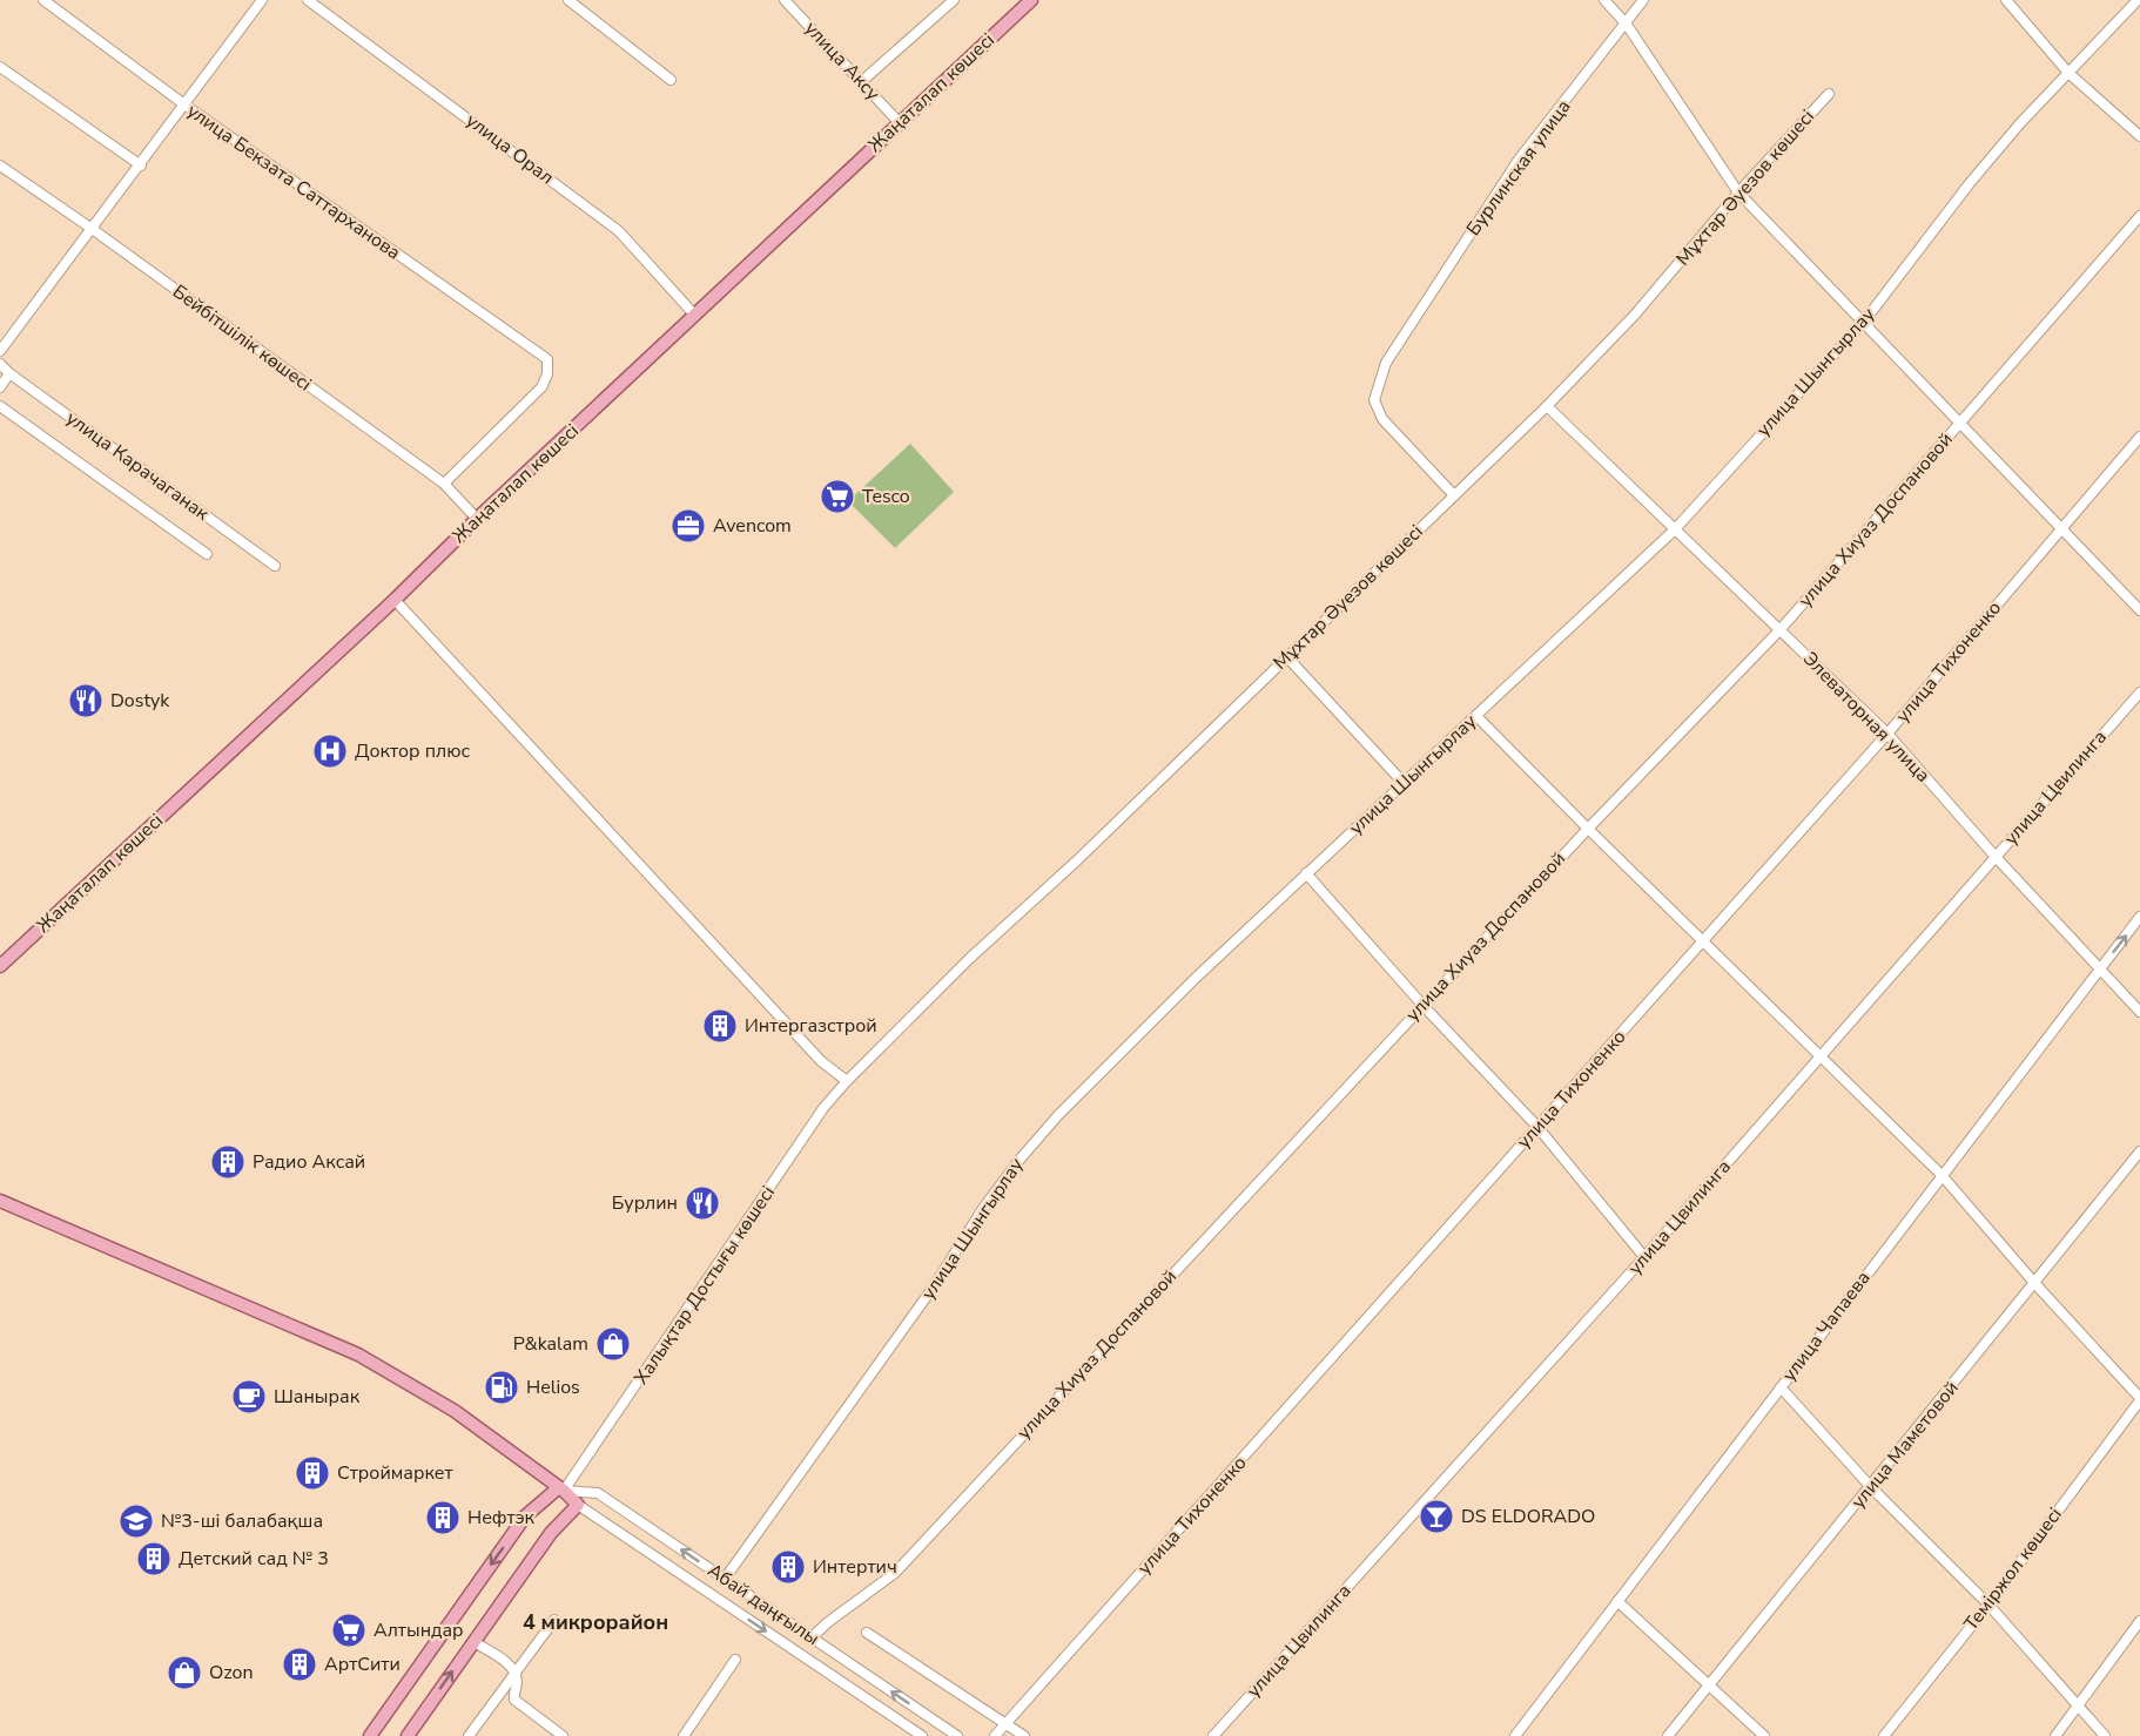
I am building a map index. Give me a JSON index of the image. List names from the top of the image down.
{
  "streets": {
    "main road": ["Жаңаталап көшесі", "Халықтар Достығы көшесі"],
    "street": [
      "улица Аксу",
      "улица Орал",
      "Бурлинская улица",
      "улица Бекзата Саттарханова",
      "Мұхтар Әуезов көшесі",
      "Бейбітшілік көшесі",
      "улица Шынгырлау",
      "улица Карачаганак",
      "улица Хиуаз Доспановой",
      "улица Тихоненко",
      "Элеваторная улица",
      "улица Цвилинга",
      "улица Чапаева",
      "улица Маметовой",
      "Теміржол көшесі",
      "Абай даңғылы"
    ]
  },
  "crossings": [
    ["улица Аксу", "Жаңаталап көшесі"],
    ["Жаңаталап көшесі", "улица Орал"],
    ["Жаңаталап көшесі", "Бейбітшілік көшесі"],
    ["Бурлинская улица", "Мұхтар Әуезов көшесі"],
    ["улица Бекзата Саттарханова", "Бейбітшілік көшесі"],
    ["Мұхтар Әуезов көшесі", "Элеваторная улица"],
    ["Мұхтар Әуезов көшесі", "Халықтар Достығы көшесі"],
    ["улица Шынгырлау", "Элеваторная улица"],
    ["улица Шынгырлау", "Абай даңғылы"],
    ["улица Хиуаз Доспановой", "Элеваторная улица"],
    ["улица Хиуаз Доспановой", "Абай даңғылы"],
    ["улица Тихоненко", "Элеваторная улица"],
    ["Элеваторная улица", "улица Цвилинга"],
    ["Элеваторная улица", "улица Чапаева"],
    ["Халықтар Достығы көшесі", "Абай даңғылы"]
  ],
  "districts": ["4 микрорайон"],
  "places": {
    "supermarket": ["Tesco", "Алтындар"],
    "office": ["Avencom"],
    "restaurant": ["Dostyk", "Бурлин"],
    "hospital": ["Доктор плюс"],
    "building": [
      "Интергазстрой",
      "Радио Аксай",
      "Строймаркет",
      "Нефтэк",
      "Детский сад № 3",
      "Интертич",
      "АртСити"
    ],
    "shop": ["P&kalam", "Ozon"],
    "fuel station": ["Helios"],
    "cafe": ["Шанырак"],
    "bar": ["DS ELDORADO"],
    "school or university": ["№3-ші балабақша"]
  }
}
